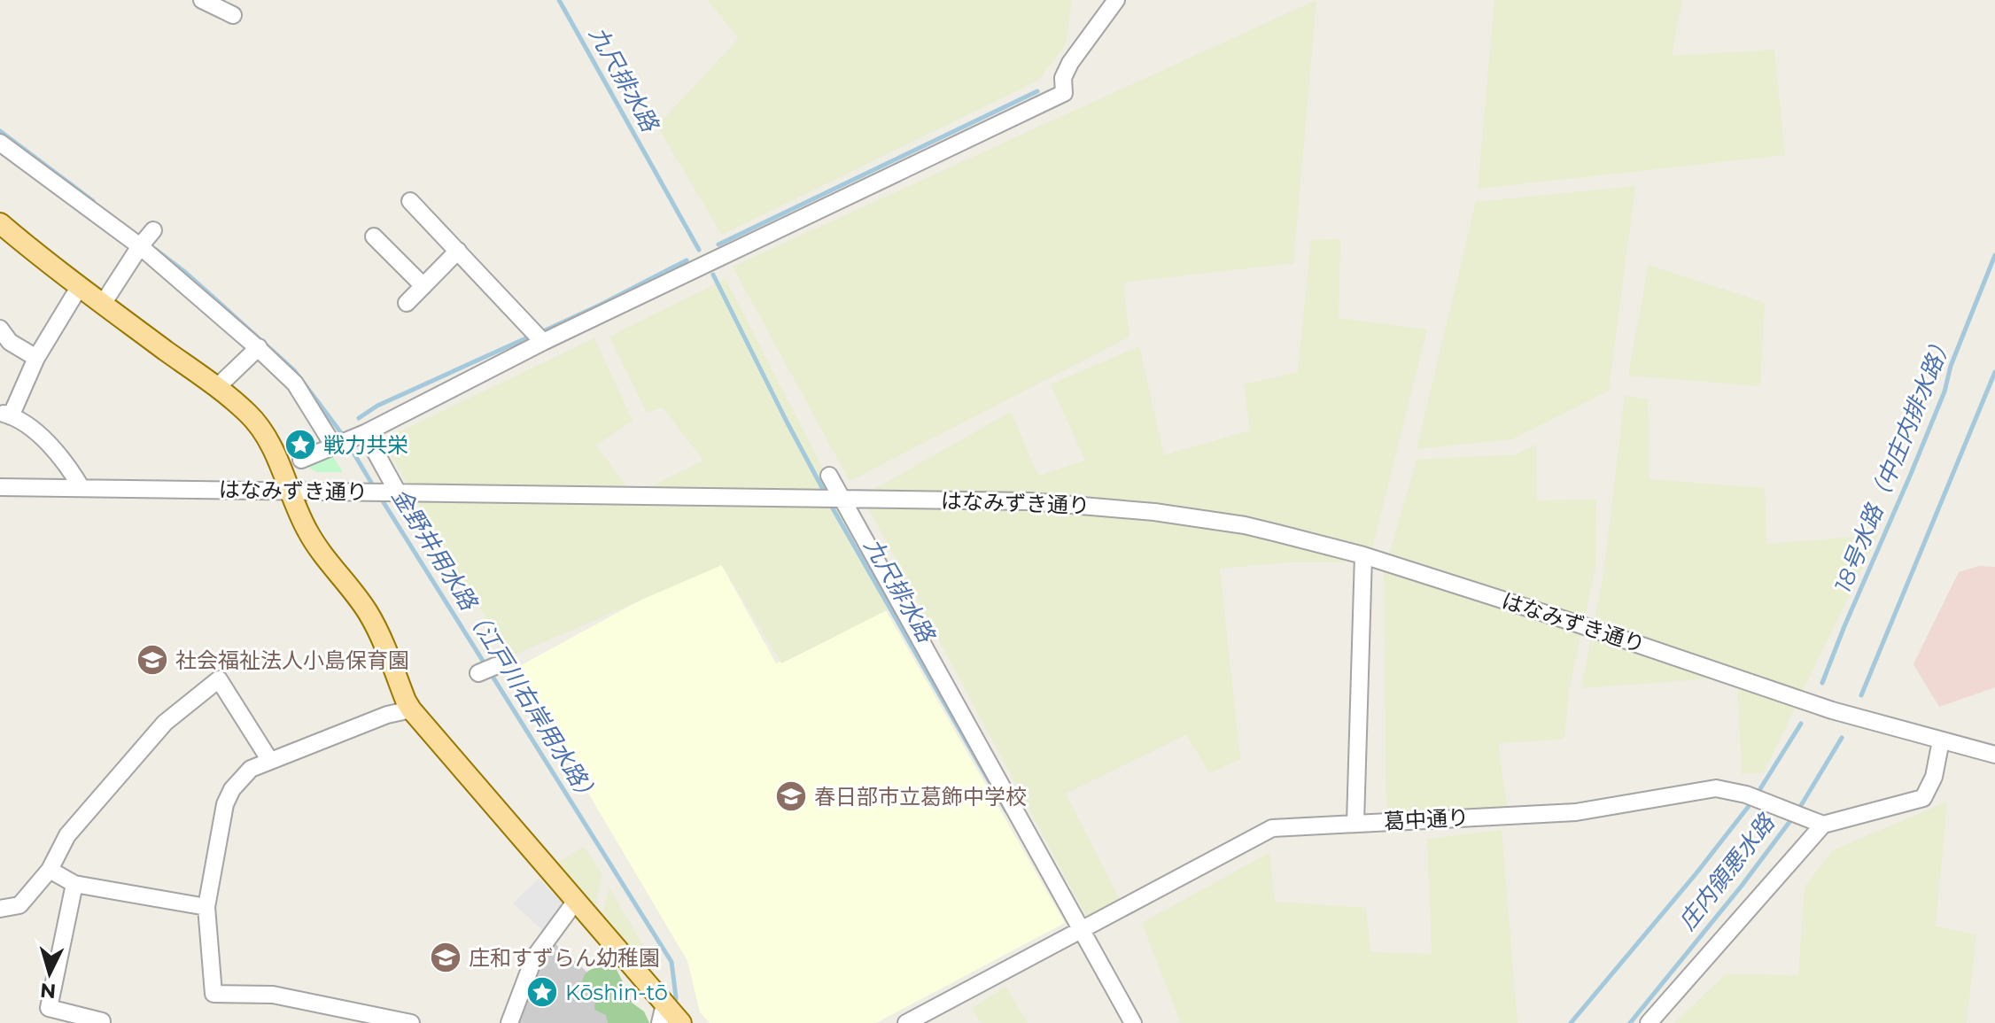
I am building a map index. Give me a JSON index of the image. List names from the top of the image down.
{
  "streets": {
    "street": ["はなみずき通り", "葛中通り"]
  },
  "water": [
    "九尺排水路",
    "18号水路（中庄内排水路）",
    "金野井用水路（江戸川右岸用水路）",
    "庄内領悪水路"
  ],
  "places": {
    "place": ["戦力共栄", "Kōshin-tō"],
    "school or university": ["社会福祉法人小島保育園", "春日部市立葛飾中学校", "庄和すずらん幼稚園"]
  },
  "north": "bottom"
}
